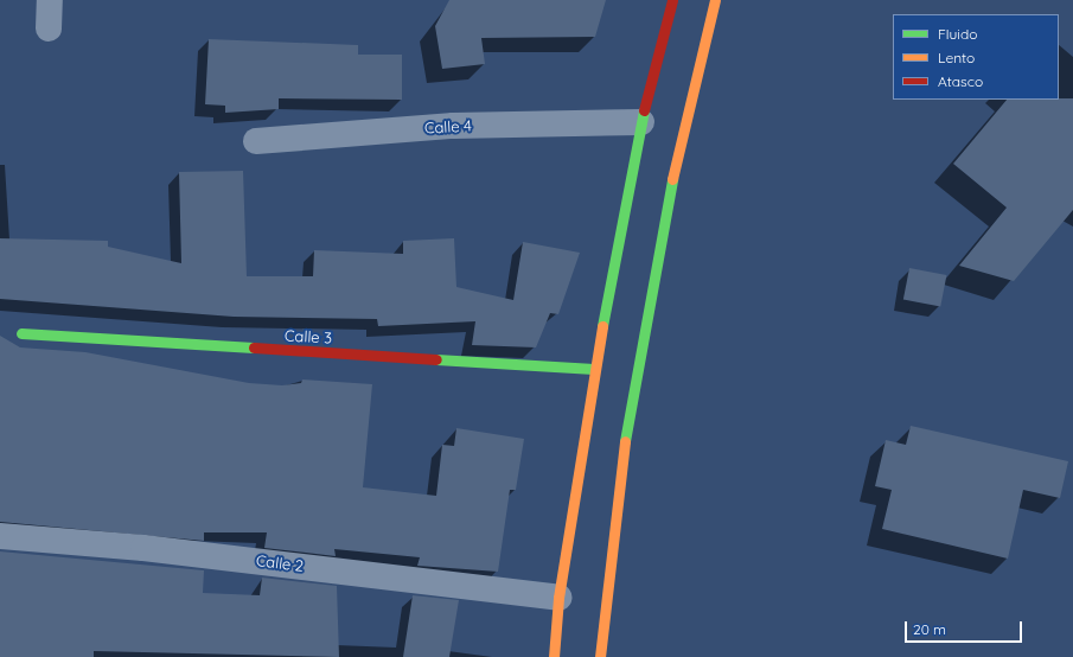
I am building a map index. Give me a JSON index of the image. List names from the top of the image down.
{
  "streets": {
    "street": ["Calle 4", "Calle 3", "Calle 2"]
  },
  "legend": ["Fluido", "Lento", "Atasco"],
  "scale_bar": "20 m"
}
